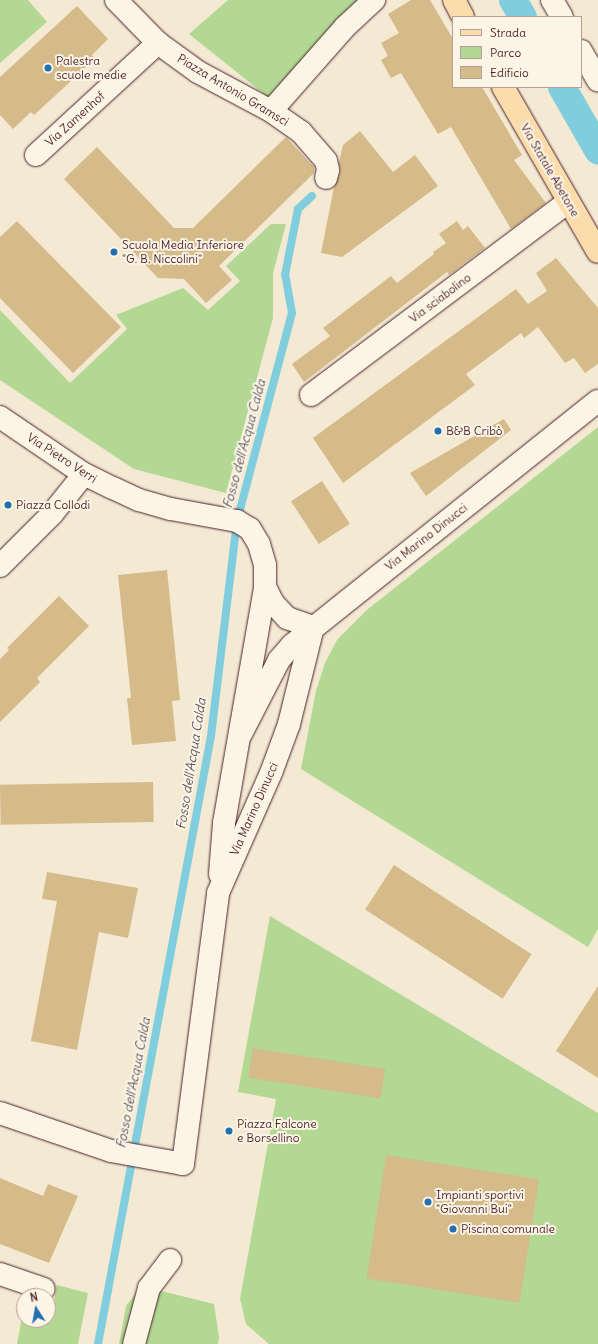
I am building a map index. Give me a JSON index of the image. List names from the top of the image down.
{
  "streets": {
    "main road": ["Via Statale Abetone"],
    "street": [
      "Piazza Antonio Gramsci",
      "Via Zamenhof",
      "Via sciabolino",
      "Via Pietro Verri",
      "Via Marino Dinucci"
    ]
  },
  "crossings": [
    ["Piazza Antonio Gramsci", "Via Zamenhof"],
    ["Via Statale Abetone", "Via sciabolino"]
  ],
  "water": ["Fosso dell'Acqua Calda"],
  "places": [
    "Palestra scuole medie",
    "Scuola Media Inferiore \"G. B. Niccolini\"",
    "B&B Cribò",
    "Piazza Collodi",
    "Piazza Falcone e Borsellino",
    "Impianti sportivi \"Giovanni Bui\"",
    "Piscina comunale"
  ],
  "legend": ["Strada", "Parco", "Edificio"],
  "north": "top"
}
